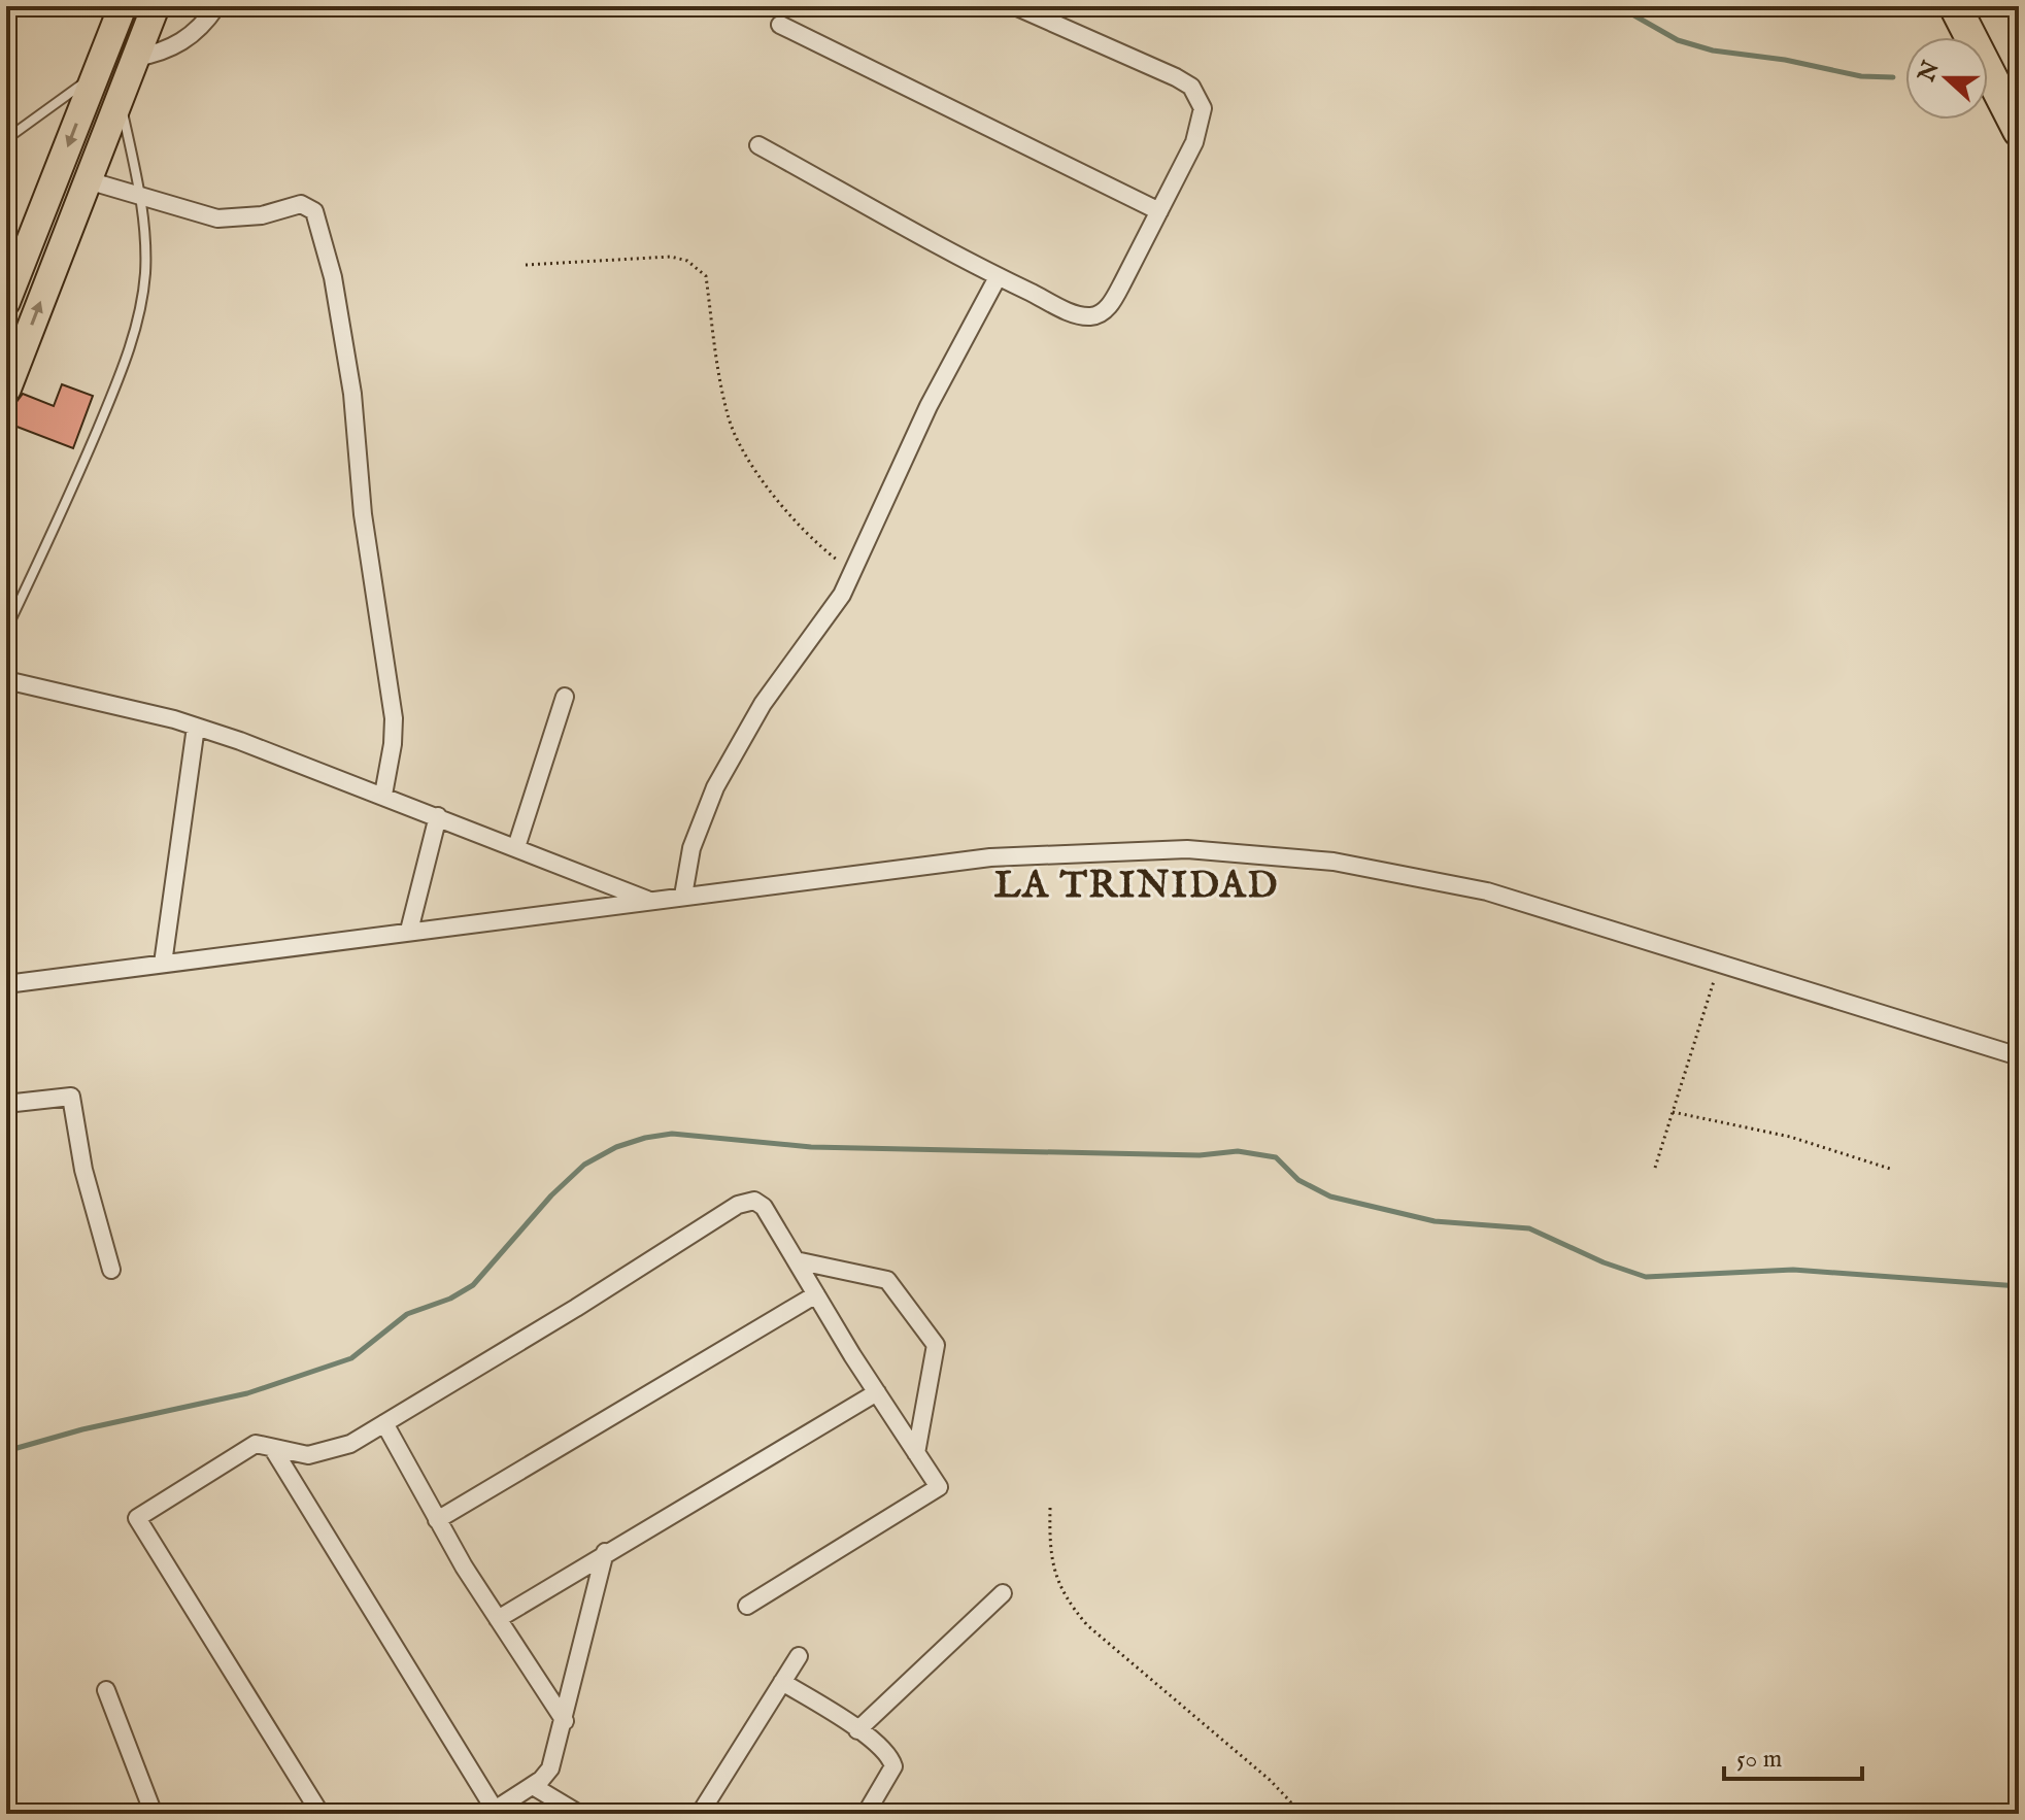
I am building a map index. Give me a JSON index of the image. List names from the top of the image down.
{
  "districts": ["LA TRINIDAD"],
  "scale_bar": "50 m",
  "north": "left"
}
